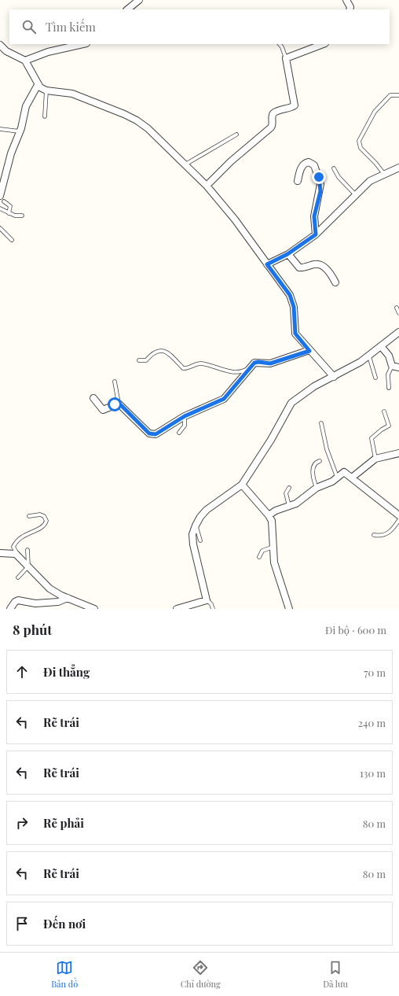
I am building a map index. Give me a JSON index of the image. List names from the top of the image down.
{
  "page": {
    "search": "Tìm kiếm",
    "heading": ["8 phút", "Đi bộ · 600 m"],
    "list": [
      ["Đi thẳng", "70 m"],
      ["Rẽ trái", "240 m"],
      ["Rẽ trái", "130 m"],
      ["Rẽ phải", "80 m"],
      ["Rẽ trái", "80 m"],
      "Đến nơi"
    ],
    "nav": ["Bản đồ", "Chỉ đường", "Đã lưu"]
  }
}
